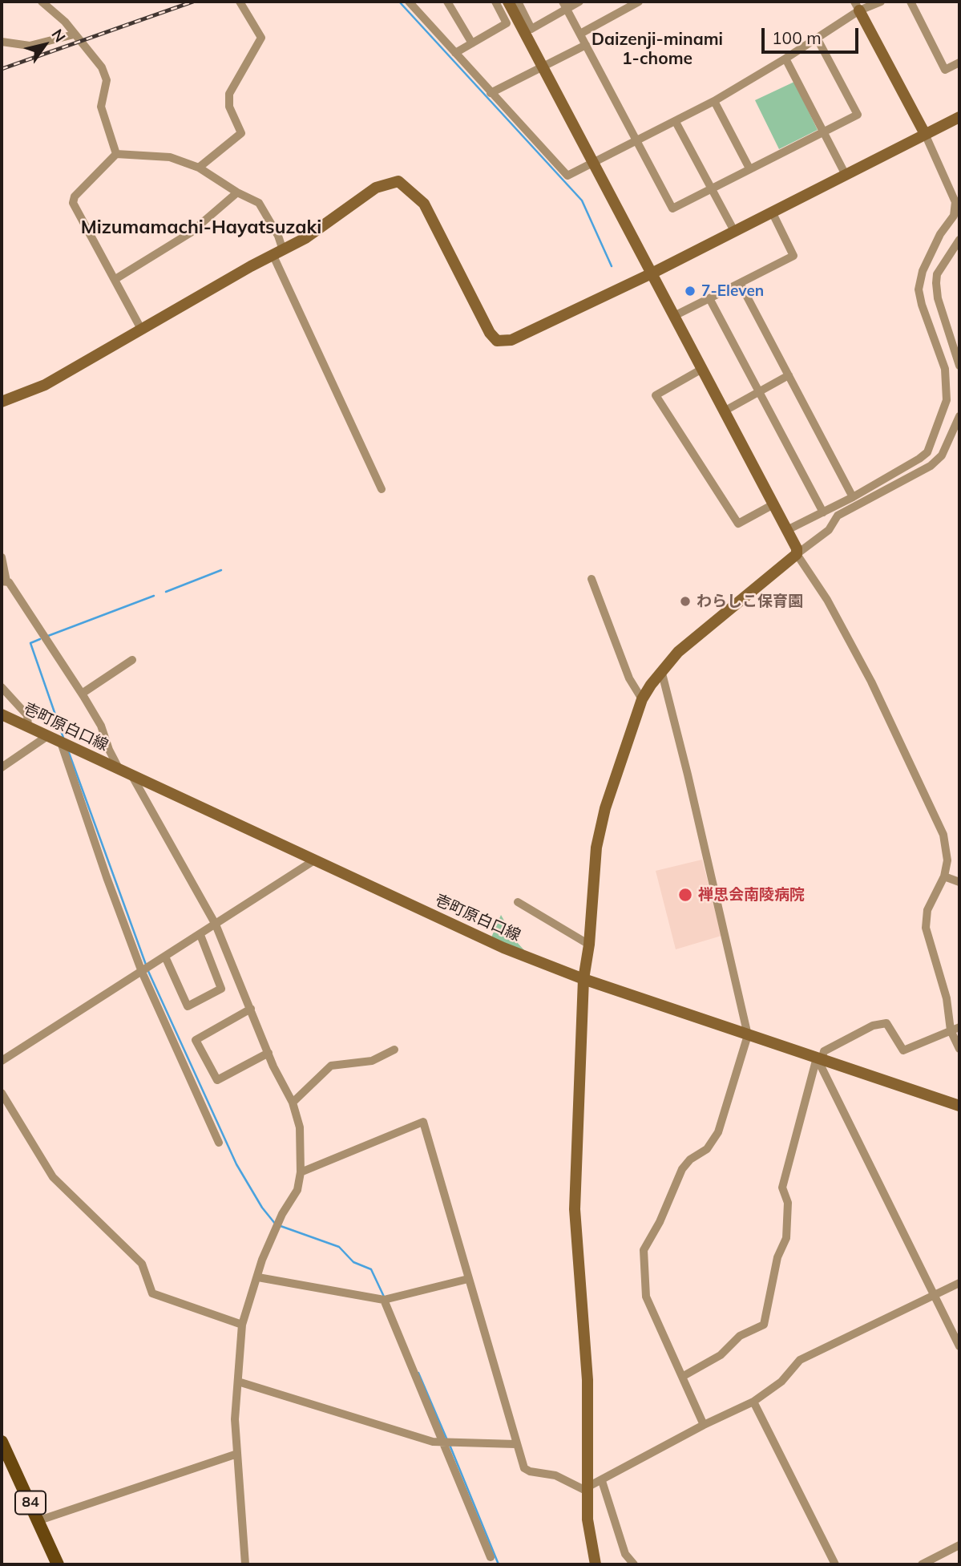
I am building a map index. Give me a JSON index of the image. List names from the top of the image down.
{
  "streets": {
    "main road": ["84"],
    "street": ["壱町原白口線"]
  },
  "districts": ["Daizenji-minami 1-chome", "Mizumamachi-Hayatsuzaki"],
  "places": ["7-Eleven", "わらしこ保育園", "禅思会南陵病院"],
  "scale_bar": "100 m",
  "north": "top right"
}
